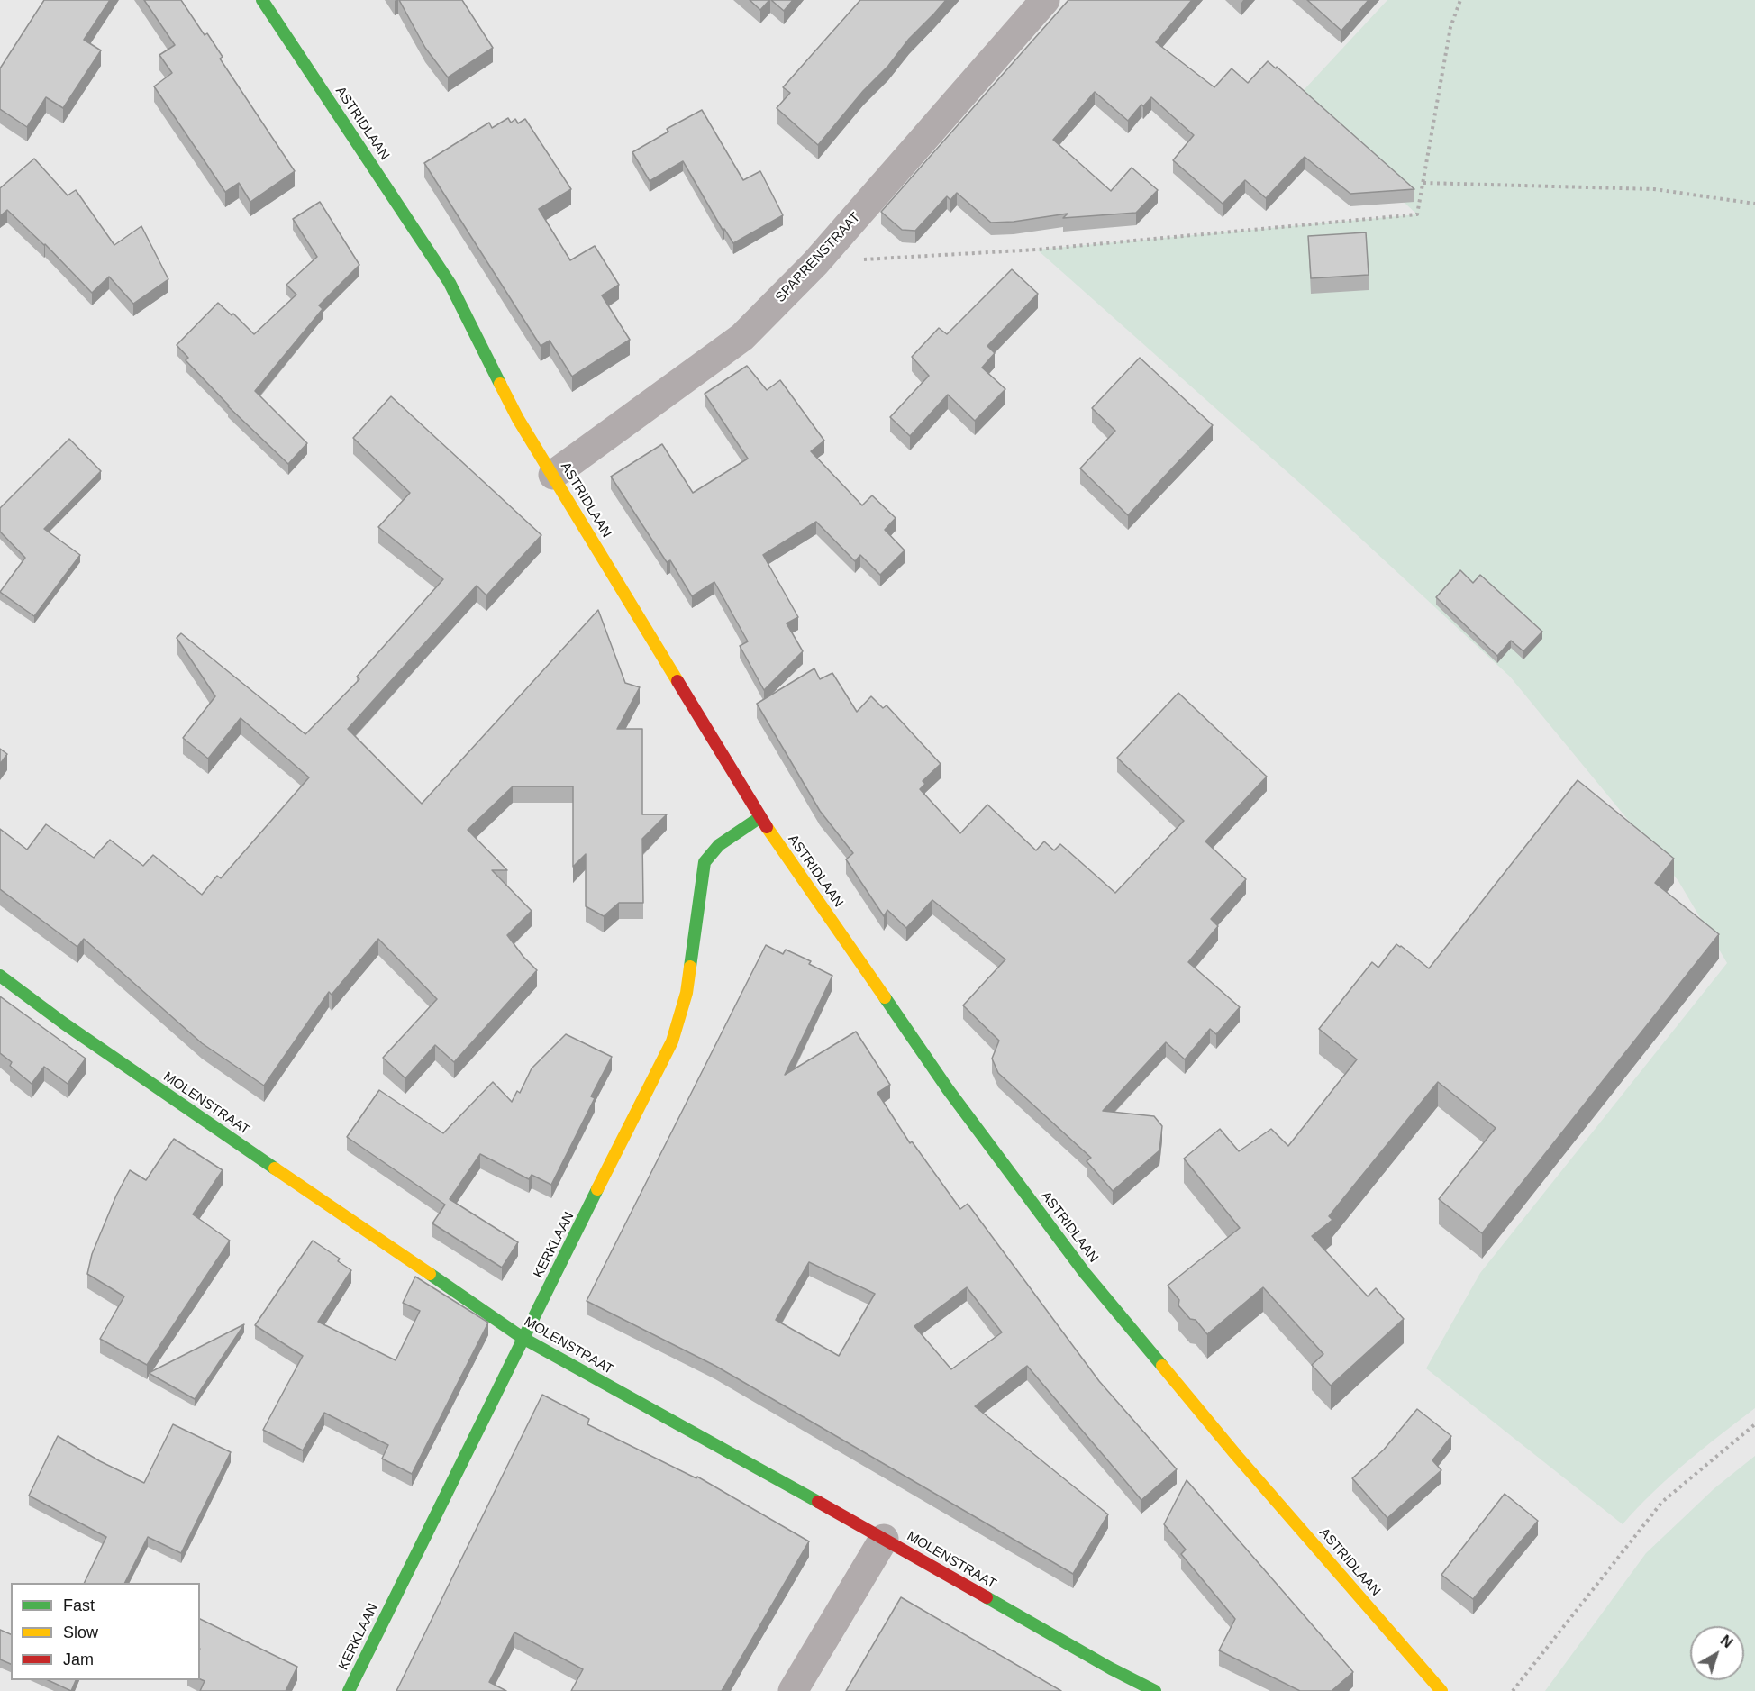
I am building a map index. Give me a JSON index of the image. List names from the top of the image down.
{
  "streets": {
    "street": [
      "ASTRIDLAAN",
      "SPARRENSTRAAT",
      "MOLENSTRAAT",
      "KERKLAAN"
    ]
  },
  "crossings": [
    ["ASTRIDLAAN", "SPARRENSTRAAT"],
    ["ASTRIDLAAN", "KERKLAAN"],
    ["MOLENSTRAAT", "KERKLAAN"]
  ],
  "legend": ["Fast", "Slow", "Jam"],
  "north": "top right"
}
